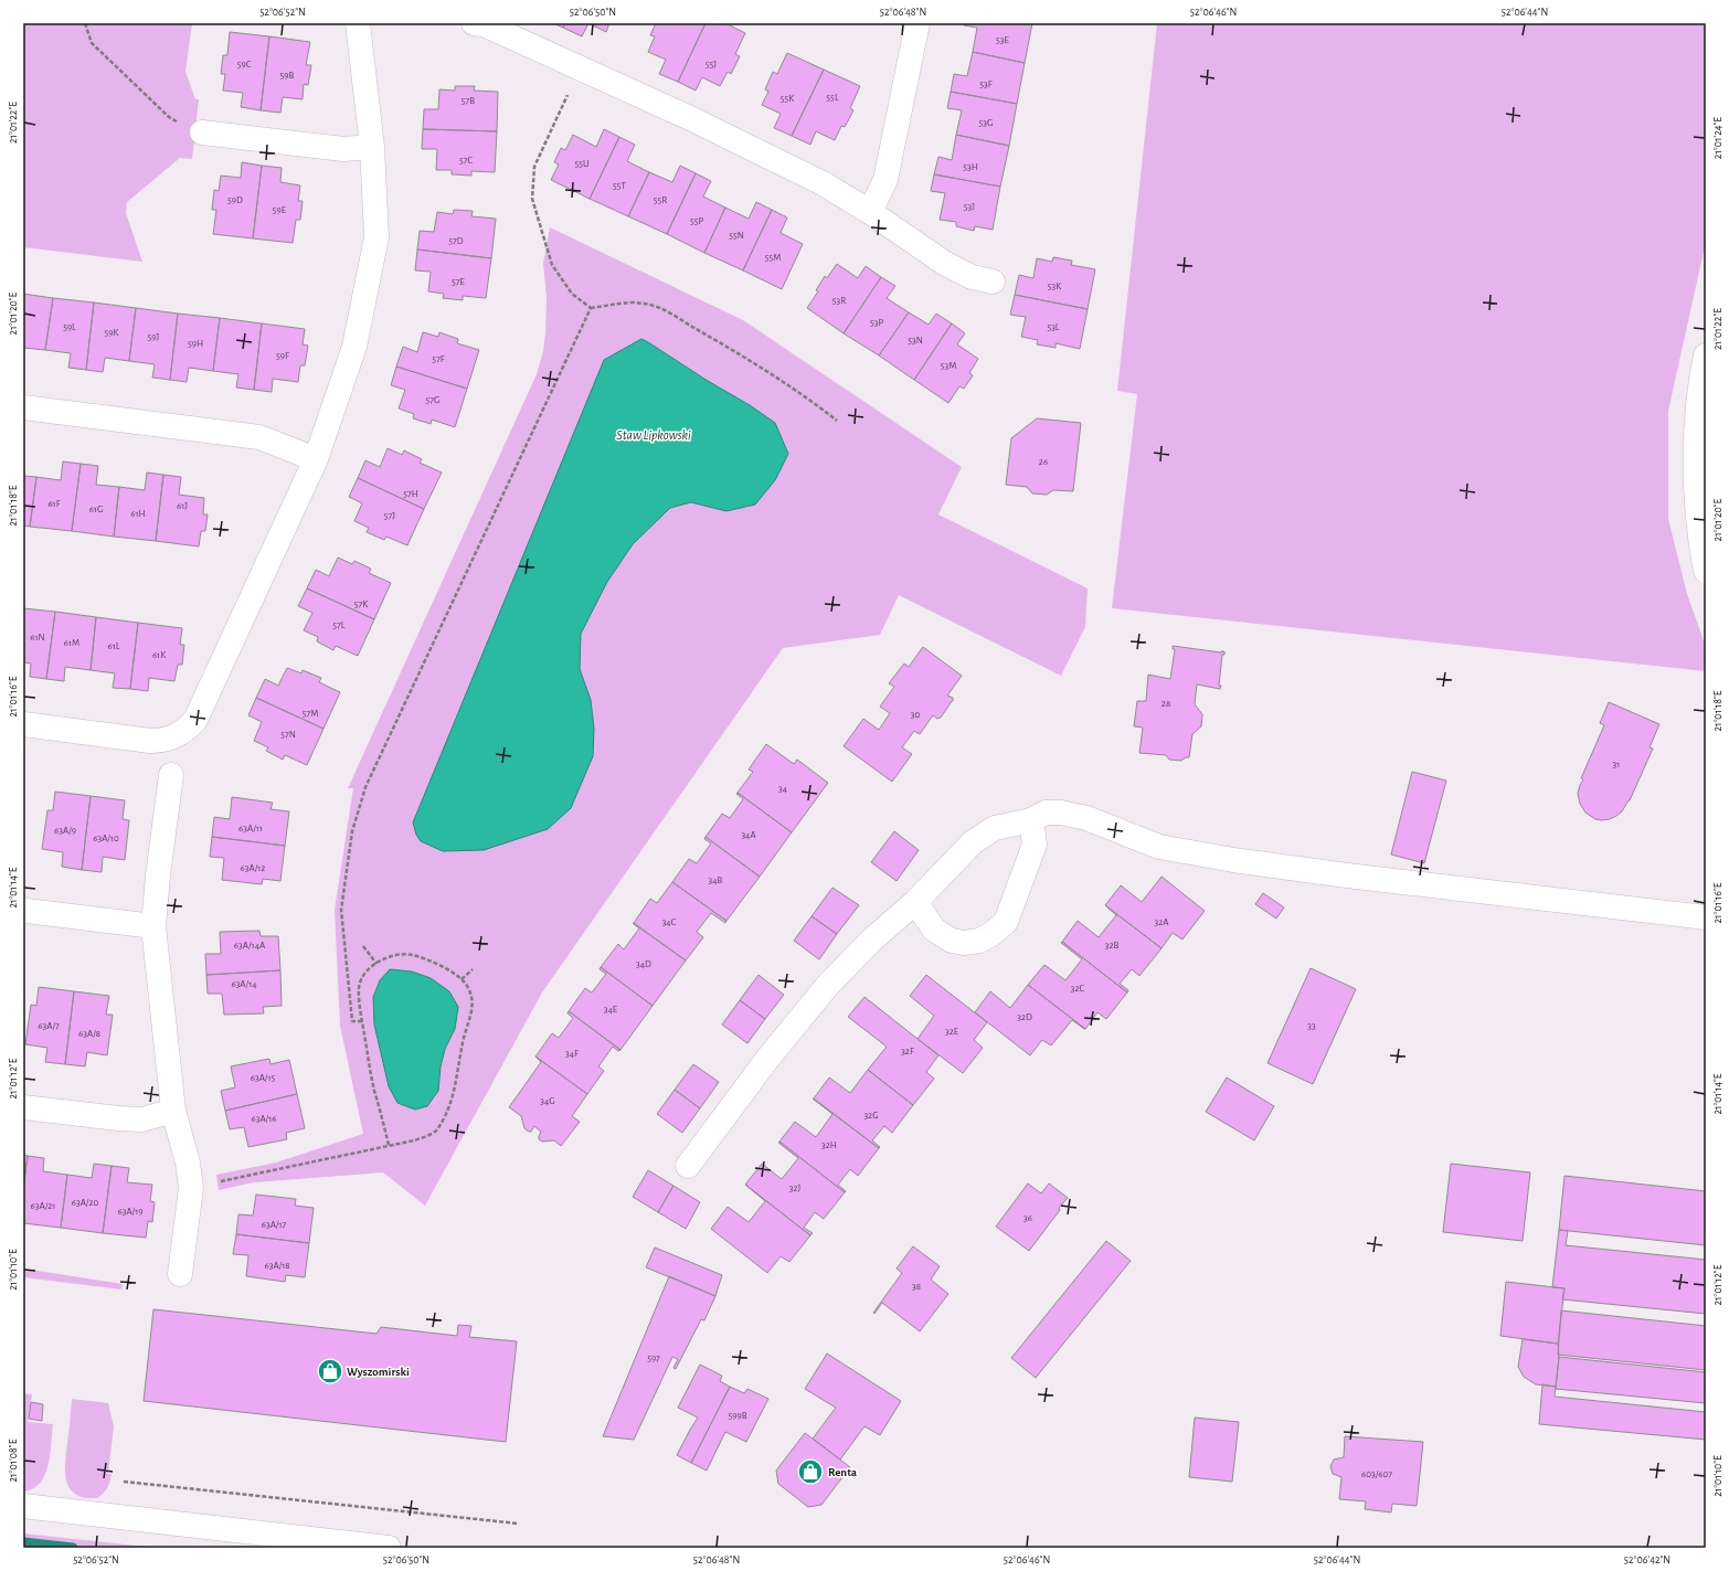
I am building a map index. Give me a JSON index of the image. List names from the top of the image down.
{
  "water": ["Staw Lipkowski"],
  "places": {
    "shop": ["Wyszomirski", "Renta"]
  },
  "house_numbers": [
    "53E",
    "59C",
    "55J",
    "59B",
    "53F",
    "55L",
    "55K",
    "57B",
    "53G",
    "57C",
    "55U",
    "53H",
    "55T",
    "59D",
    "55R",
    "53J",
    "59E",
    "55P",
    "55N",
    "57D",
    "55M",
    "57E",
    "53K",
    "53R",
    "53P",
    "59L",
    "53L",
    "59K",
    "59J",
    "53N",
    "59H",
    "59F",
    "57F",
    "53M",
    "57G",
    "26",
    "57H",
    "61F",
    "61J",
    "61G",
    "61H",
    "57J",
    "57K",
    "57L",
    "61N",
    "61M",
    "61L",
    "61K",
    "28",
    "57M",
    "30",
    "57N",
    "31",
    "34",
    "63A/11",
    "63A/9",
    "34A",
    "63A/10",
    "63A/12",
    "34B",
    "34C",
    "32A",
    "63A/14A",
    "32B",
    "34D",
    "63A/14",
    "32C",
    "34E",
    "32D",
    "63A/7",
    "33",
    "32E",
    "63A/8",
    "32F",
    "34F",
    "63A/15",
    "34G",
    "32G",
    "63A/16",
    "32H",
    "32J",
    "63A/20",
    "63A/21",
    "63A/19",
    "36",
    "63A/17",
    "63A/18",
    "38",
    "597",
    "599B",
    "603/607"
  ],
  "coordinates": [
    "52°06'52\"N",
    "52°06'50\"N",
    "52°06'48\"N",
    "52°06'46\"N",
    "52°06'44\"N",
    "21°01'22\"E",
    "21°01'24\"E",
    "21°01'20\"E",
    "21°01'18\"E",
    "21°01'16\"E",
    "21°01'14\"E",
    "21°01'12\"E",
    "21°01'10\"E",
    "21°01'08\"E",
    "52°06'42\"N"
  ]
}
